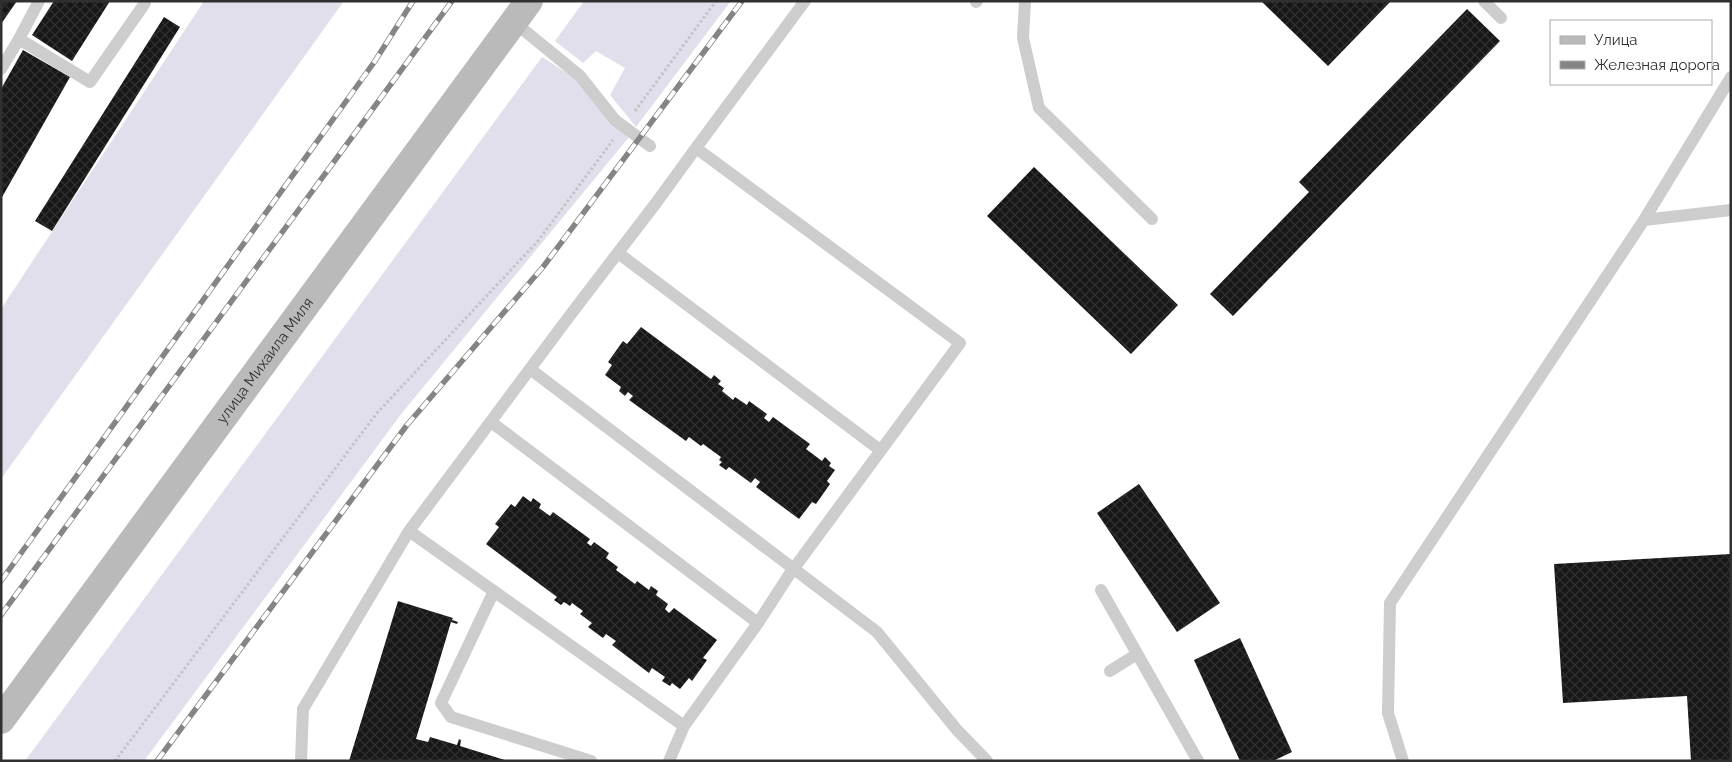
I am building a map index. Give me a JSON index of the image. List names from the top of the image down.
{
  "streets": {
    "main road": ["улица Михаила Миля"]
  },
  "legend": ["Улица", "Железная дорога"]
}
